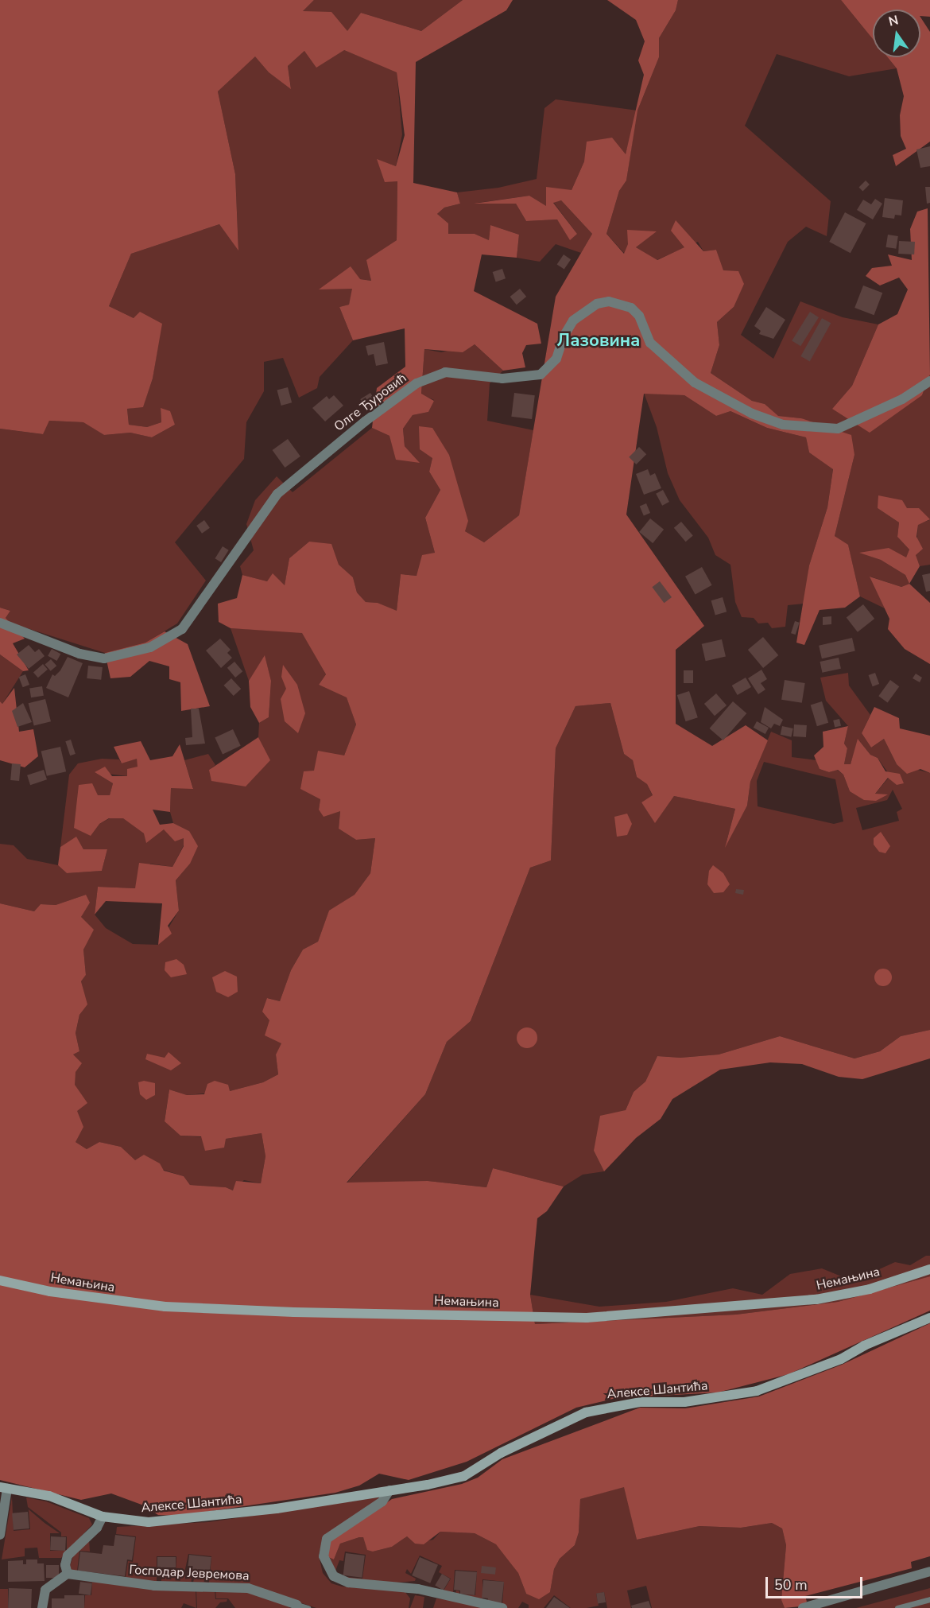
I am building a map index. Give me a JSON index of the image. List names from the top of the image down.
{
  "streets": {
    "street": [
      "Олге Ђуровић",
      "Немањина",
      "Алексе Шантића",
      "Господар Јевремова"
    ]
  },
  "districts": ["Лазовина"],
  "scale_bar": "50 m",
  "north": "top"
}
